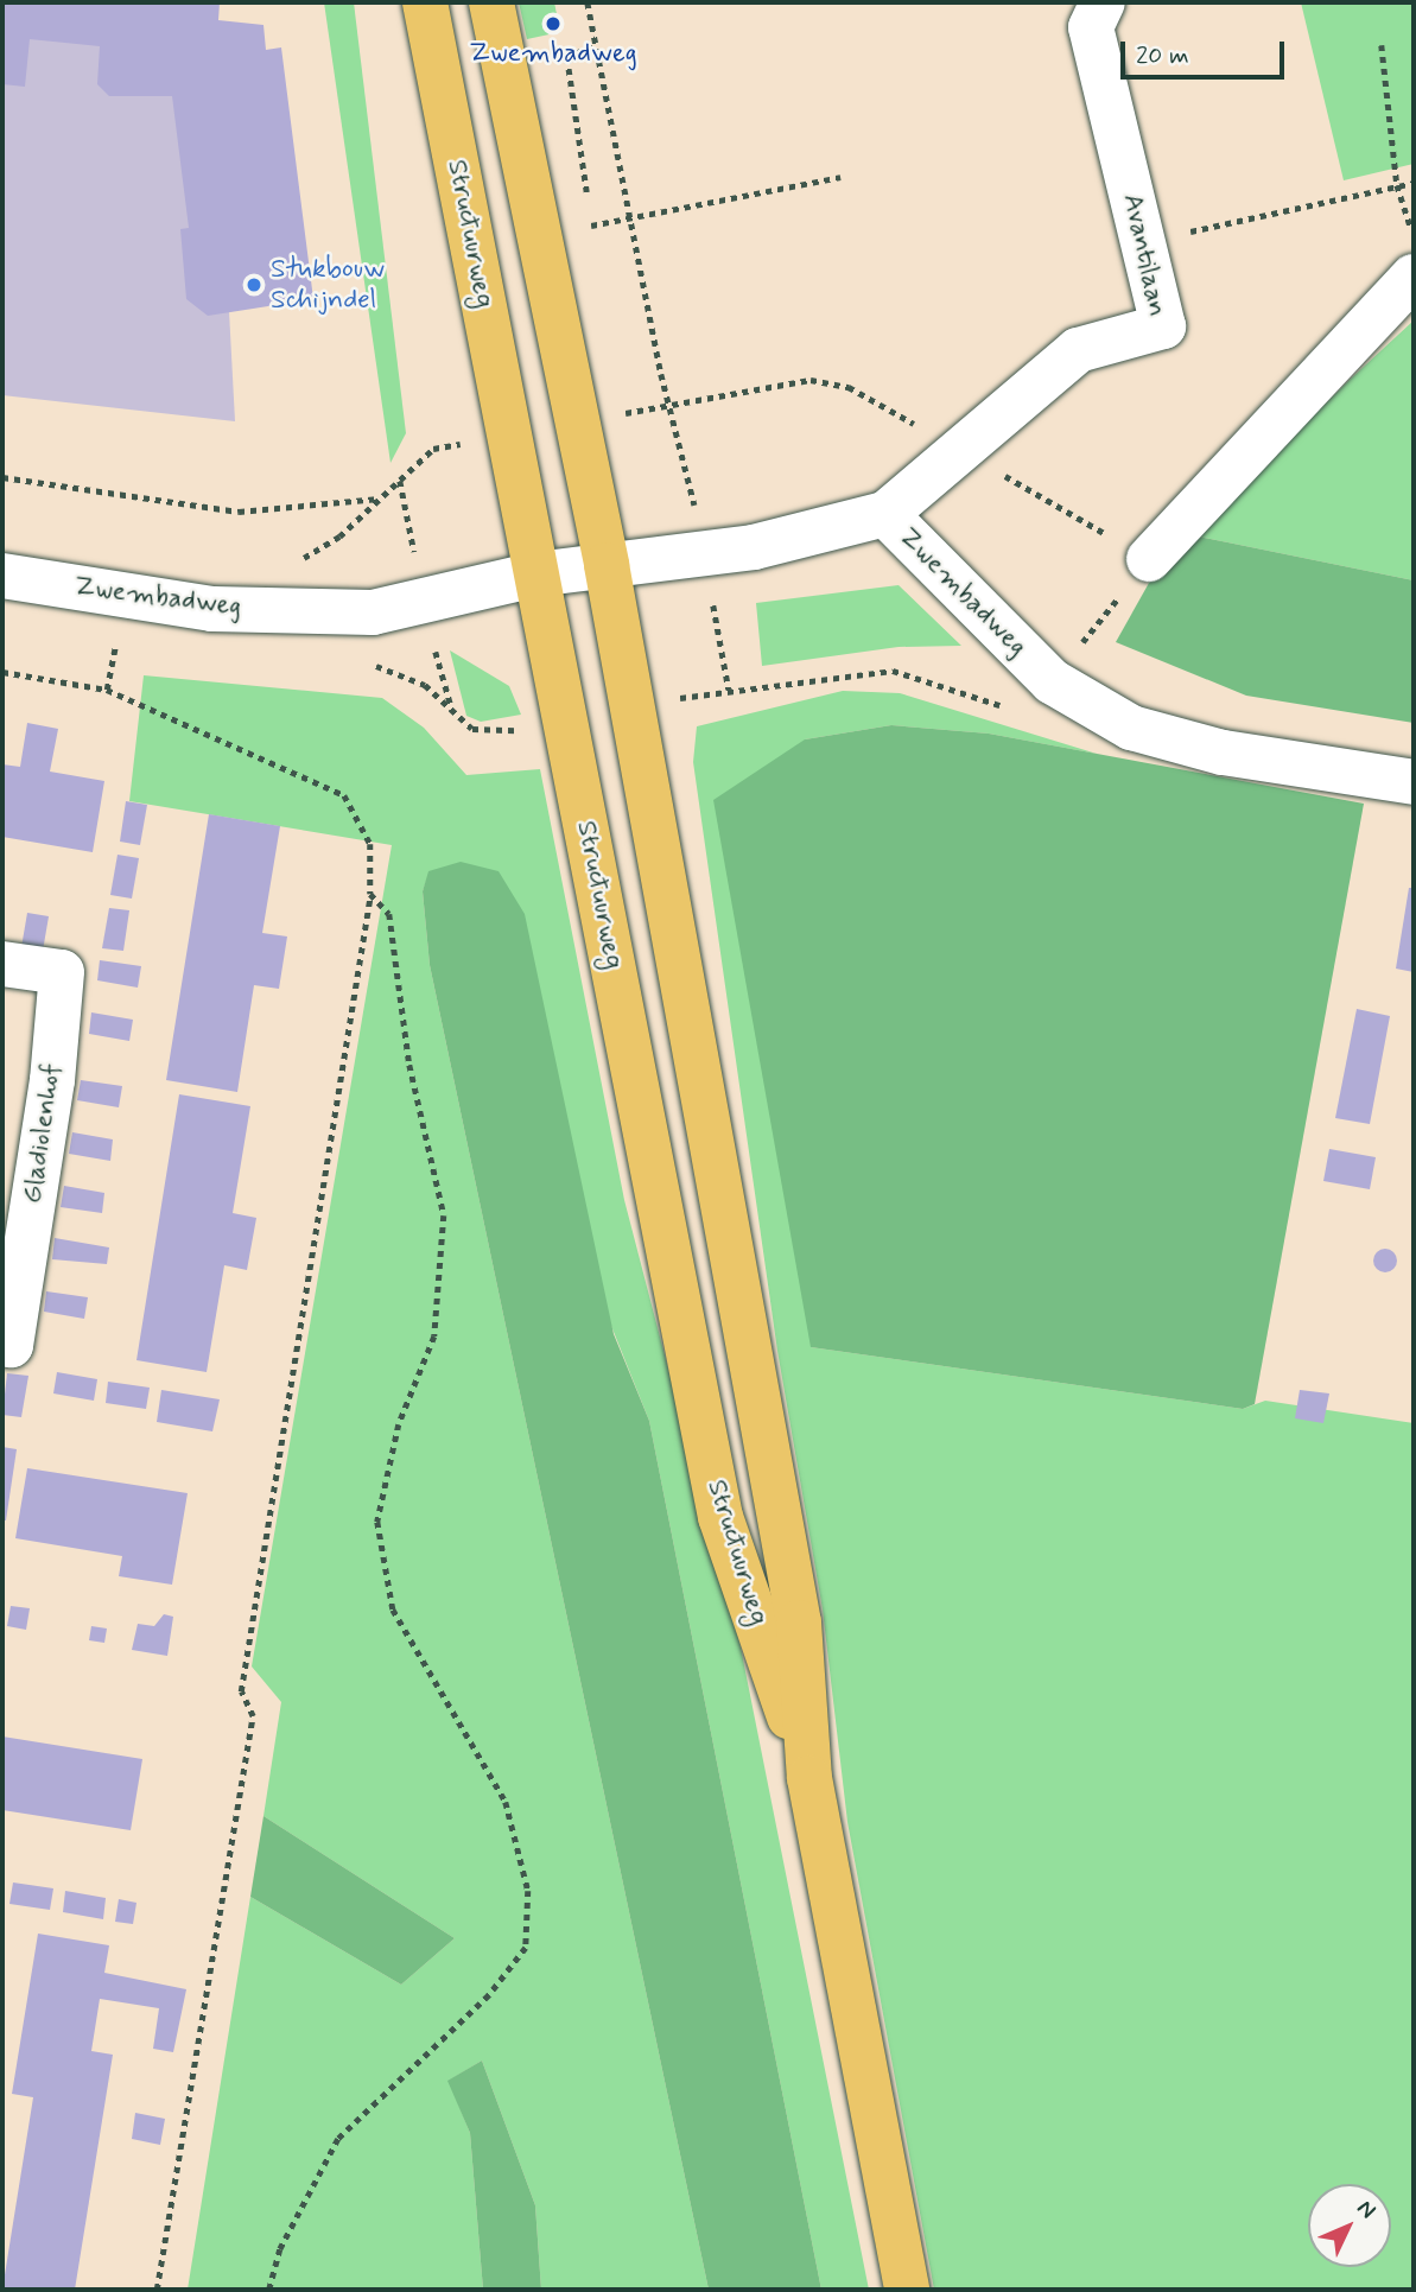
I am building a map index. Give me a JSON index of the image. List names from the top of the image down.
{
  "streets": {
    "main road": ["Structuurweg"],
    "street": ["Avantilaan", "Zwembadweg", "Gladiolenhof"]
  },
  "crossings": [
    ["Structuurweg", "Zwembadweg"],
    ["Avantilaan", "Zwembadweg"]
  ],
  "places": ["Zwembadweg", "Stukbouw Schijndel"],
  "scale_bar": "20 m",
  "north": "top right"
}
